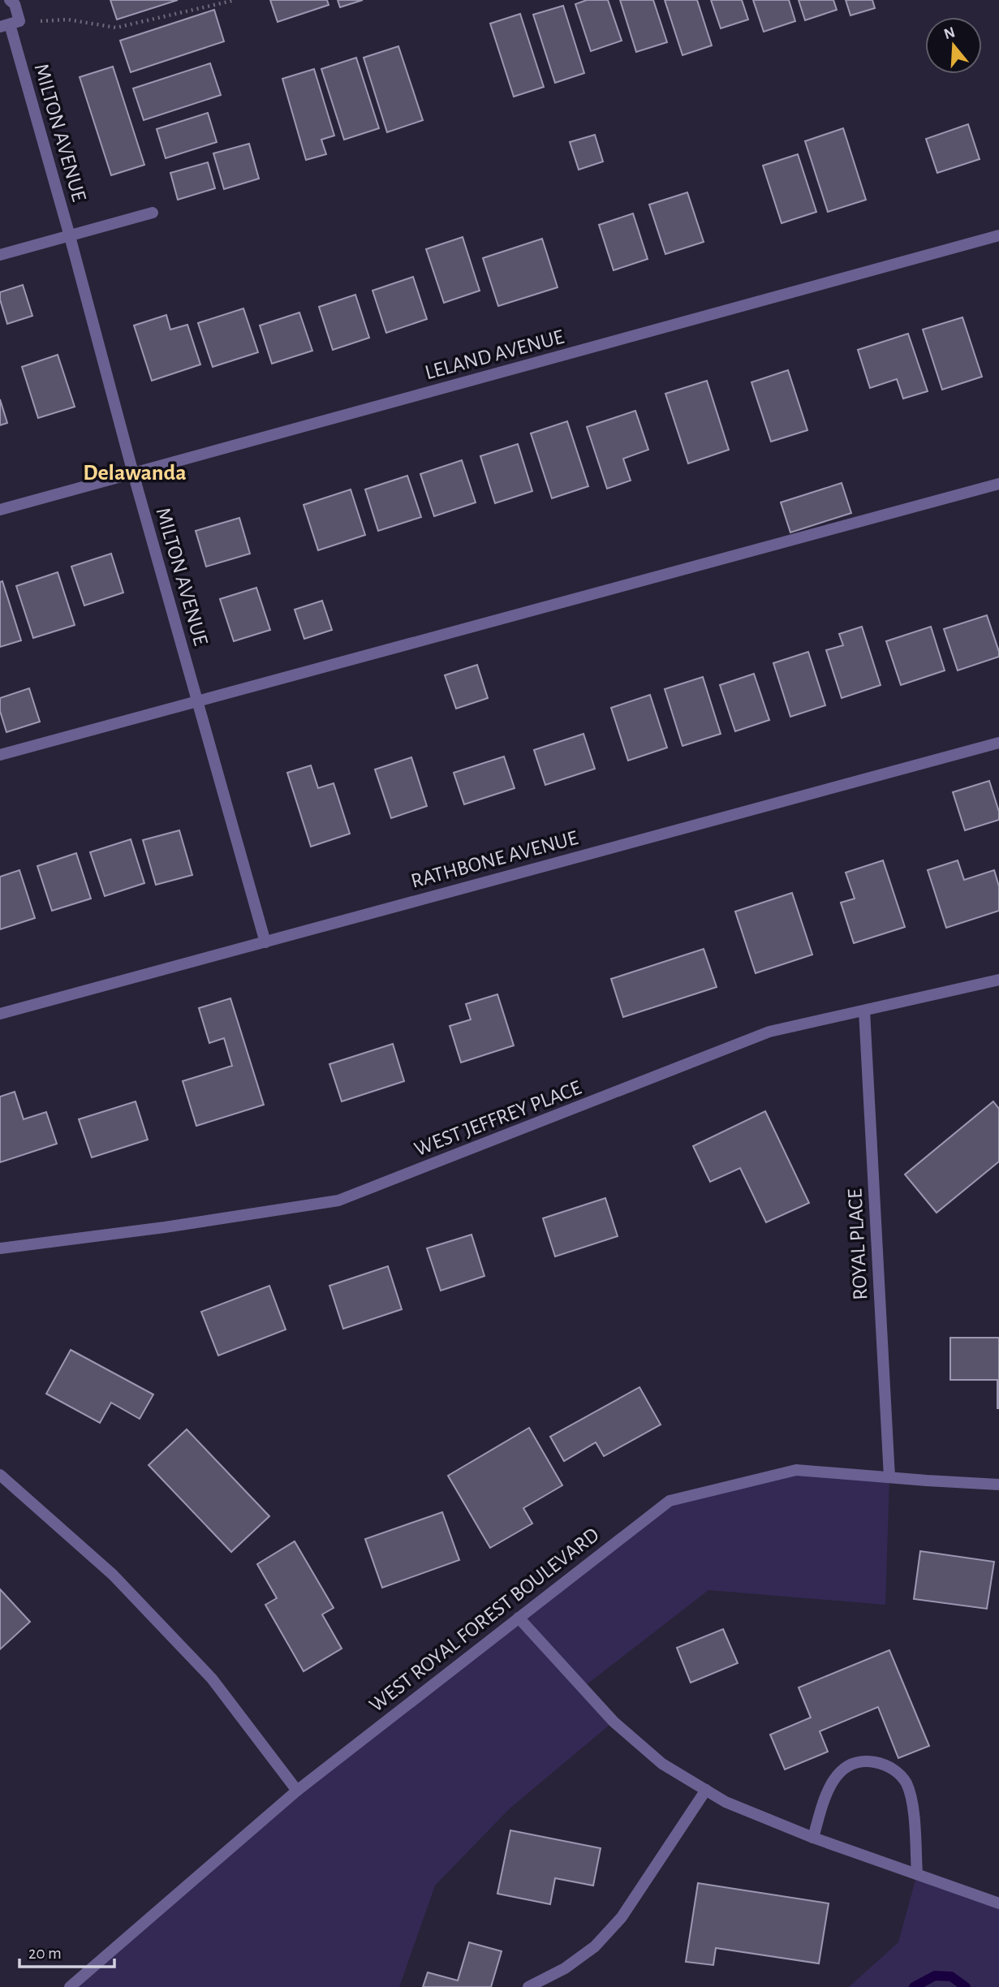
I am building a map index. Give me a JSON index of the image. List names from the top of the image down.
{
  "streets": {
    "street": [
      "MILTON AVENUE",
      "LELAND AVENUE",
      "RATHBONE AVENUE",
      "WEST JEFFREY PLACE",
      "ROYAL PLACE",
      "WEST ROYAL FOREST BOULEVARD"
    ]
  },
  "crossings": [
    ["MILTON AVENUE", "LELAND AVENUE"],
    ["MILTON AVENUE", "RATHBONE AVENUE"],
    ["WEST JEFFREY PLACE", "ROYAL PLACE"],
    ["ROYAL PLACE", "WEST ROYAL FOREST BOULEVARD"]
  ],
  "districts": ["Delawanda"],
  "scale_bar": "20 m",
  "north": "top"
}
